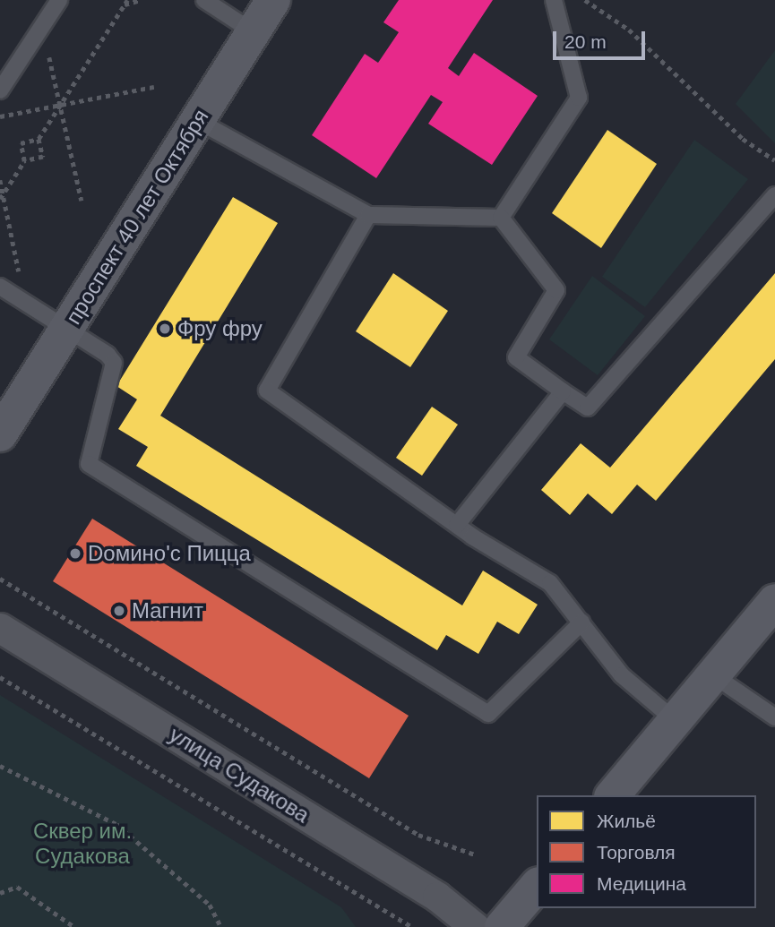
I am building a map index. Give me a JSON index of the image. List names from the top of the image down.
{
  "streets": {
    "street": ["проспект 40 лет Октября", "улица Судакова"]
  },
  "parks": ["Сквер им. Судакова"],
  "places": ["Фру фру", "Dомино'с Пицца", "Магнит"],
  "legend": ["Жильё", "Торговля", "Медицина"],
  "scale_bar": "20 m"
}
